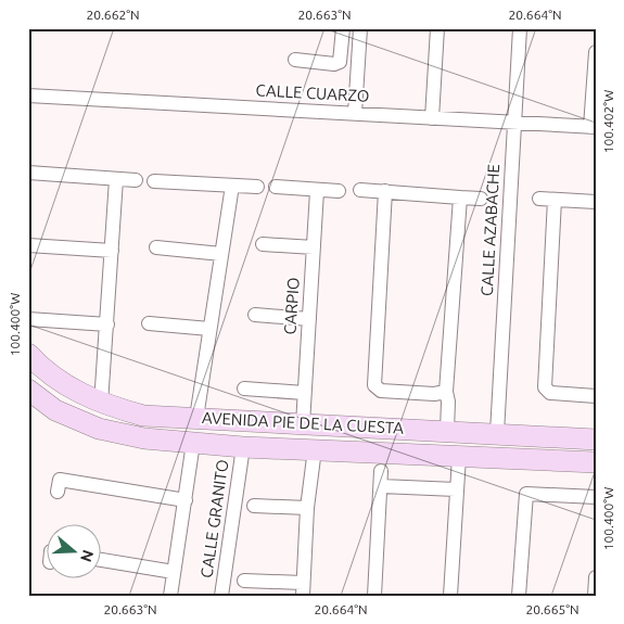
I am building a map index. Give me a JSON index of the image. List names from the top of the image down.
{
  "streets": {
    "main road": ["AVENIDA PIE DE LA CUESTA"],
    "street": [
      "CALLE CUARZO",
      "CALLE AZABACHE",
      "CARPIO",
      "CALLE GRANITO"
    ]
  },
  "crossings": [
    ["CALLE CUARZO", "CALLE AZABACHE"],
    ["CALLE AZABACHE", "AVENIDA PIE DE LA CUESTA"],
    ["CARPIO", "AVENIDA PIE DE LA CUESTA"],
    ["AVENIDA PIE DE LA CUESTA", "CALLE GRANITO"]
  ],
  "north": "right",
  "coordinates": [
    "20.662°N",
    "20.663°N",
    "20.664°N",
    "100.402°W",
    "100.400°W",
    "20.665°N"
  ]
}
